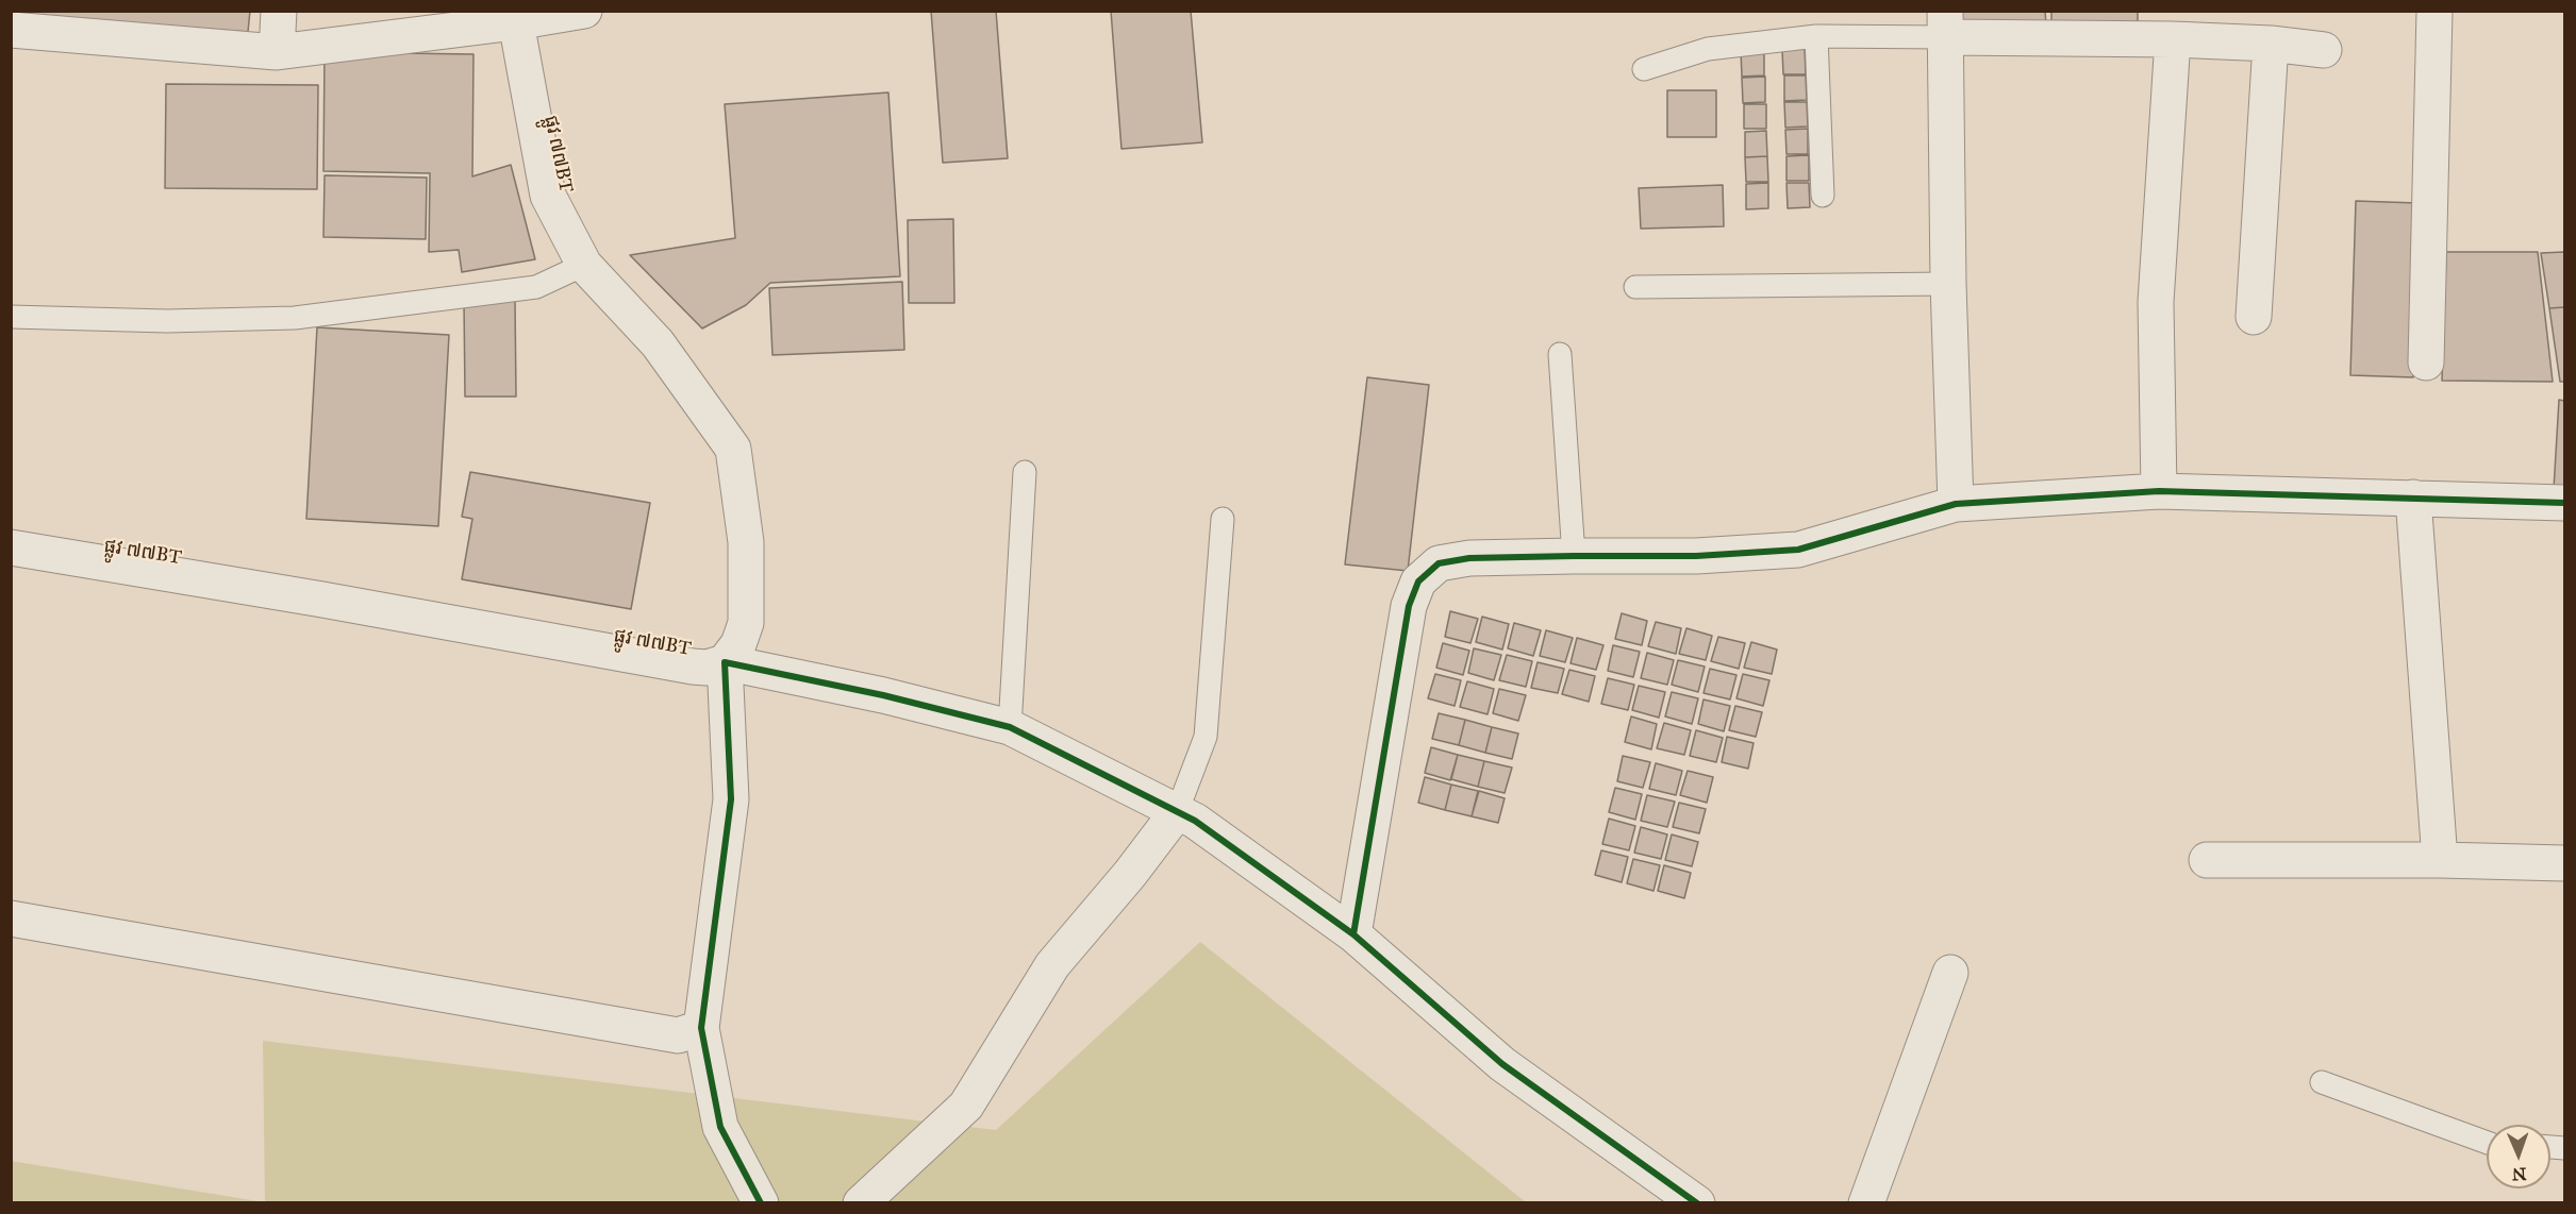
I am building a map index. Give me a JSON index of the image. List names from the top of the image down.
{
  "streets": {
    "street": ["ផ្លូវ ៧៧BT"]
  },
  "north": "bottom"
}
